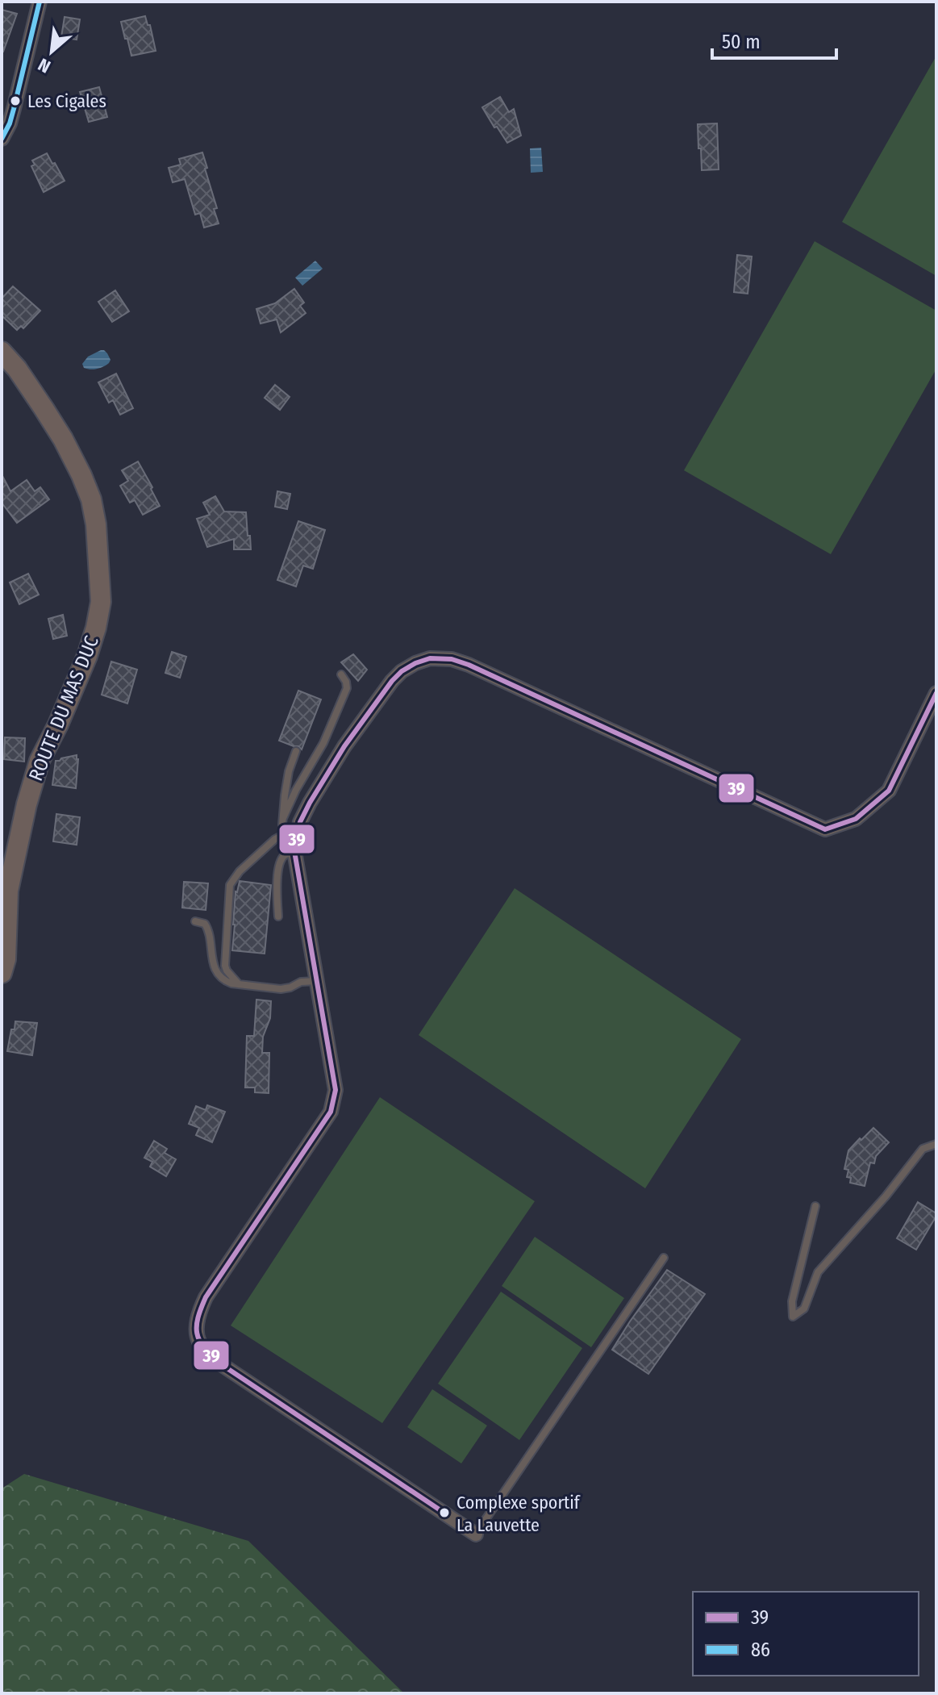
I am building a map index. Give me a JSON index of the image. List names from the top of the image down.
{
  "streets": {
    "street": ["ROUTE DU MAS DUC"]
  },
  "places": ["Les Cigales", "Complexe sportif La Lauvette"],
  "lines": ["transit line 86", "transit line 39"],
  "legend": ["39", "86"],
  "scale_bar": "50 m",
  "north": "bottom left"
}
